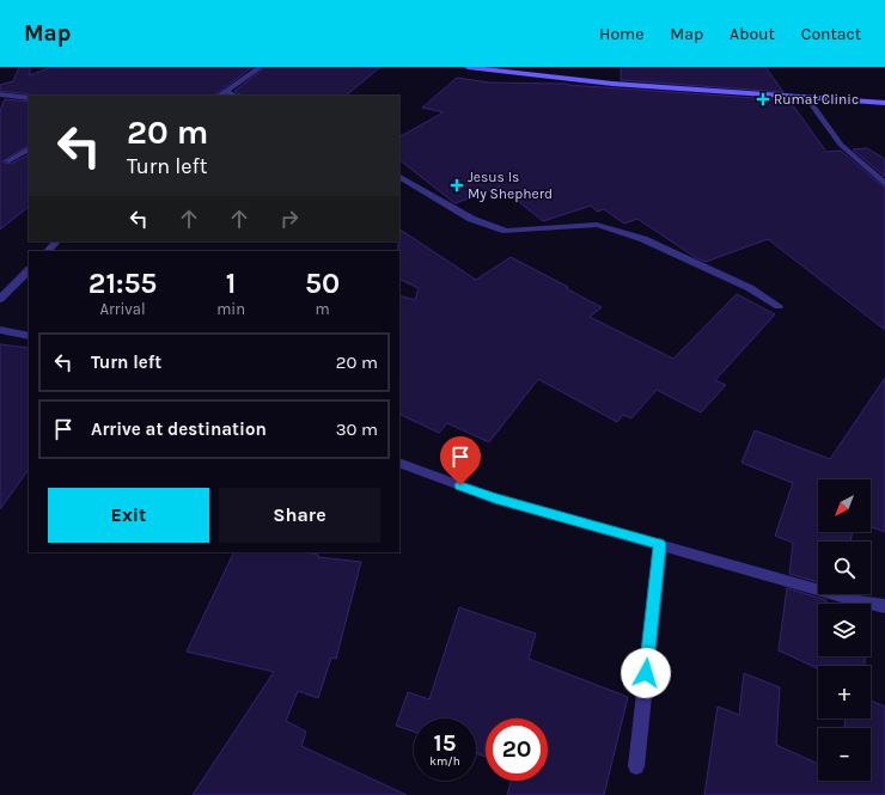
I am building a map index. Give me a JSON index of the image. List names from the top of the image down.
{
  "places": {
    "health": ["Rumat Clinic", "Jesus Is My Shepherd"]
  },
  "north": "bottom left",
  "page": {
    "header": "Map",
    "nav": [
      "Home",
      "Map",
      "About",
      "Contact"
    ],
    "turn": ["20 m", "Turn left"],
    "eta": [
      "21:55",
      "Arrival",
      "1",
      "min",
      "50",
      "m"
    ],
    "list": [
      {
        "name": "Turn left",
        "value": "20 m"
      },
      {
        "name": "Arrive at destination",
        "value": "30 m"
      }
    ],
    "buttons": ["Exit", "Share"],
    "map_buttons": ["+", "−"],
    "speed": "15 km/h",
    "limit": "20"
  }
}
